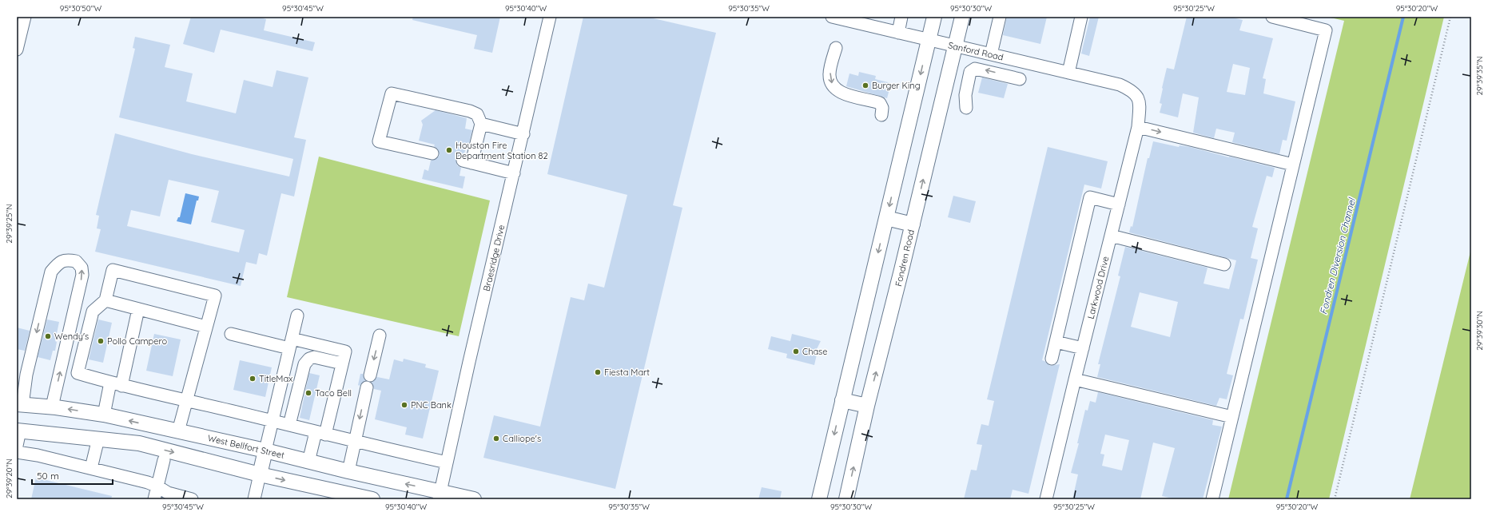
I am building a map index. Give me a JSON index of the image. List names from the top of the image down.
{
  "streets": {
    "main road": ["Fondren Road", "West Bellfort Street"],
    "street": ["Sanford Road", "Braesridge Drive", "Larkwood Drive"]
  },
  "crossings": [
    ["Sanford Road", "Fondren Road"],
    ["Sanford Road", "Larkwood Drive"],
    ["Braesridge Drive", "West Bellfort Street"]
  ],
  "water": ["Fondren Diversion Channel"],
  "places": [
    "Burger King",
    "Houston Fire Department Station 82",
    "Wendy's",
    "Pollo Campero",
    "Chase",
    "Fiesta Mart",
    "TitleMax",
    "Taco Bell",
    "PNC Bank",
    "Calliope's"
  ],
  "scale_bar": "50 m",
  "coordinates": [
    "95°30'50\"W",
    "95°30'45\"W",
    "95°30'40\"W",
    "95°30'35\"W",
    "95°30'30\"W",
    "95°30'25\"W",
    "95°30'20\"W",
    "29°39'35\"N",
    "29°39'25\"N",
    "29°39'30\"N",
    "29°39'20\"N"
  ]
}
